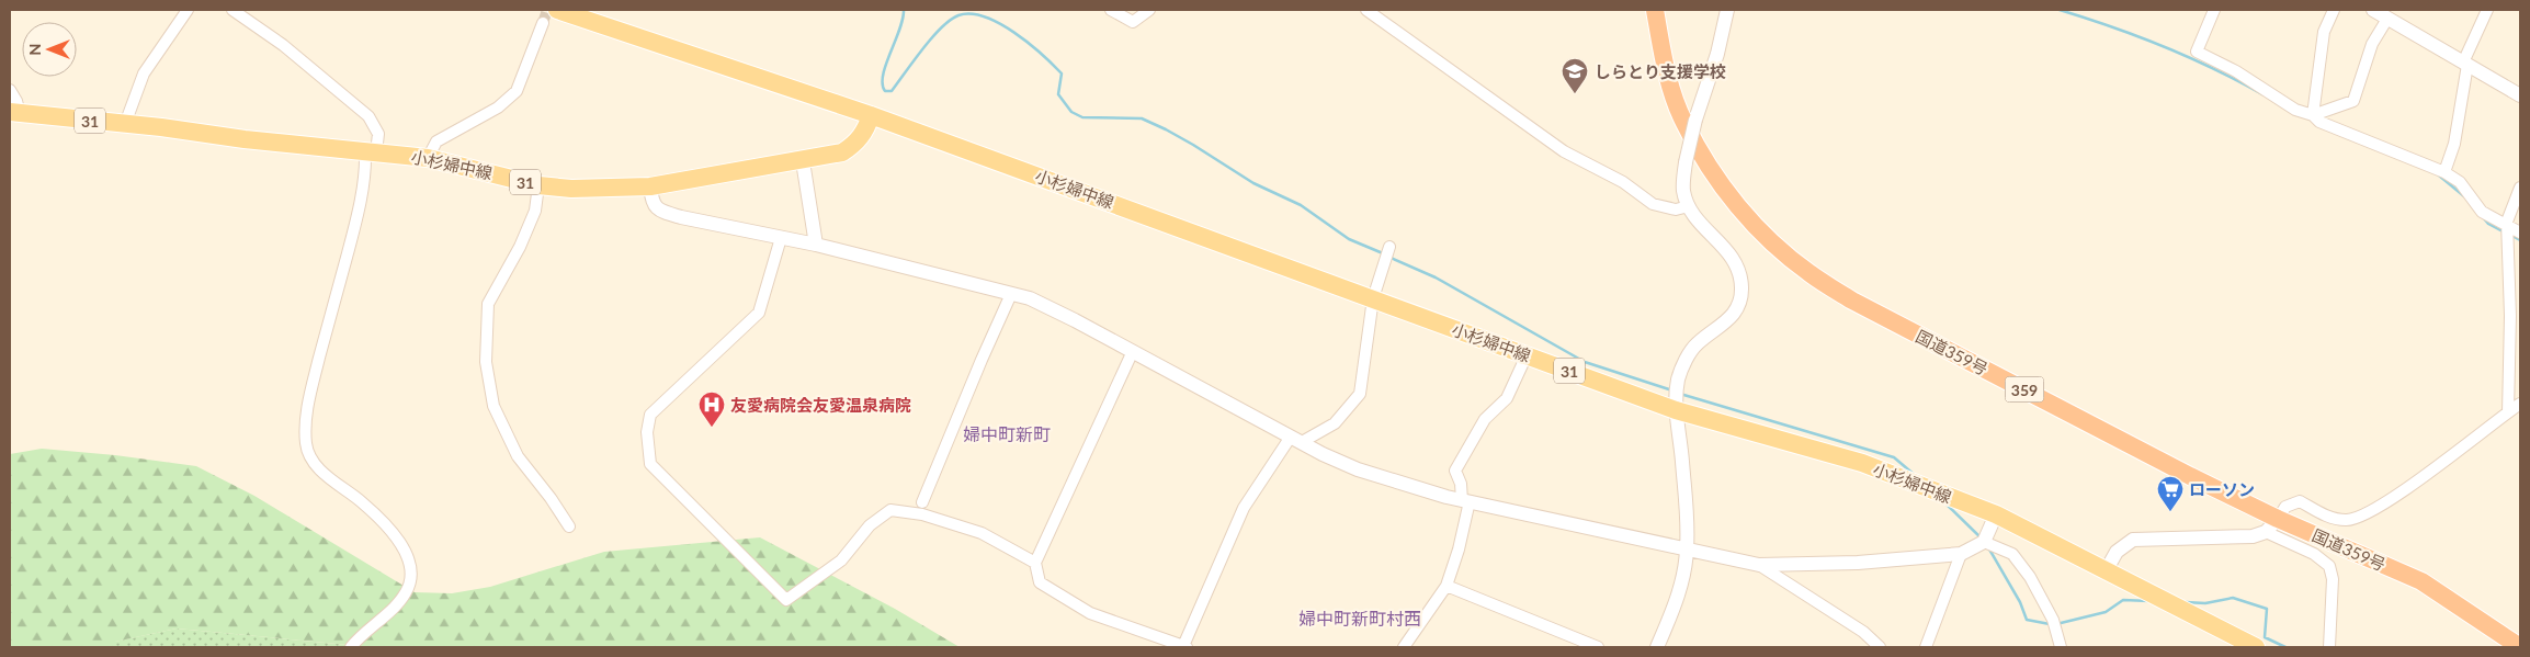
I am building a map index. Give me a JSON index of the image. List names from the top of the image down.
{
  "streets": {
    "highway": ["国道359号", "359"],
    "main road": ["31", "小杉婦中線"]
  },
  "districts": ["婦中町新町", "婦中町新町村西"],
  "places": {
    "school or university": ["しらとり支援学校"],
    "hospital": ["友愛病院会友愛温泉病院"],
    "supermarket": ["ローソン"]
  },
  "north": "left"
}
